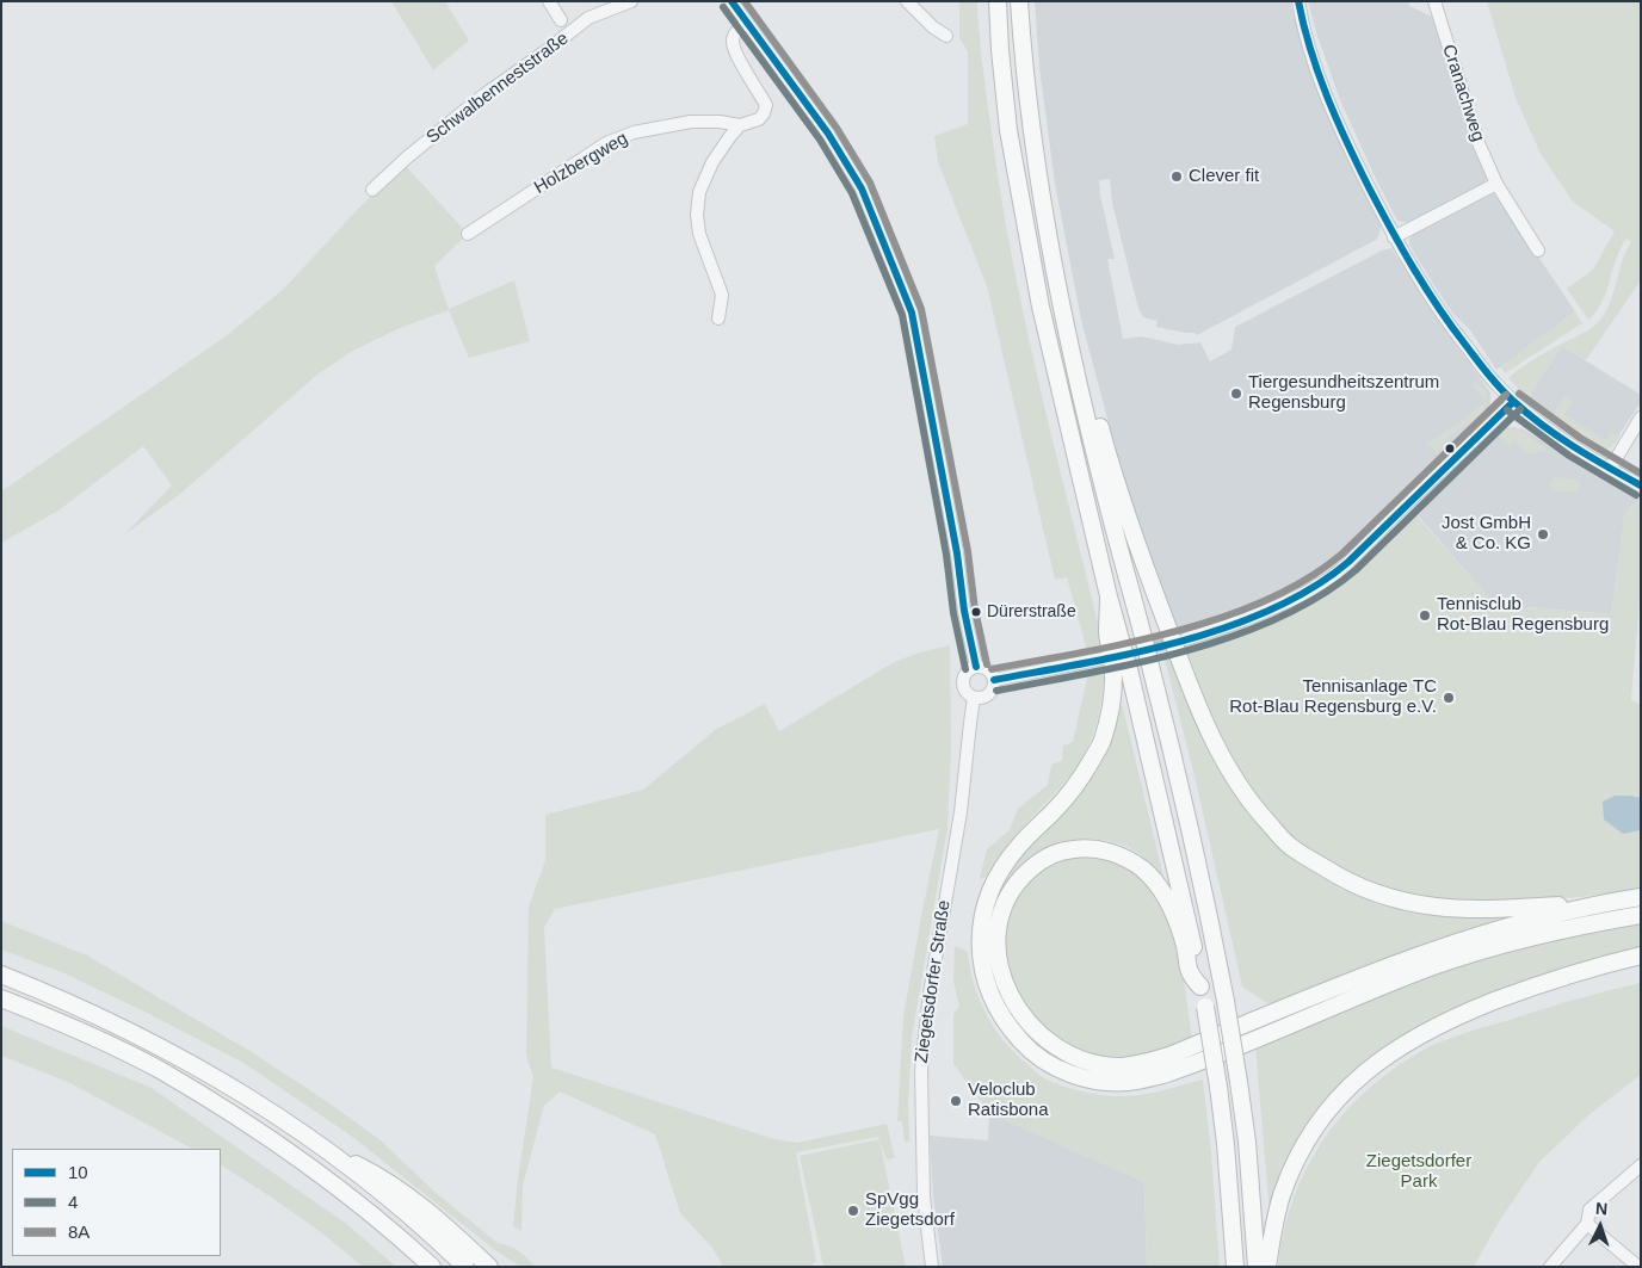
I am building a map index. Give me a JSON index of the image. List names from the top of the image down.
{
  "streets": {
    "street": [
      "Schwalbenneststraße",
      "Cranachweg",
      "Holzbergweg",
      "Ziegetsdorfer Straße"
    ]
  },
  "parks": ["Ziegetsdorfer Park"],
  "places": [
    "Clever fit",
    "Tiergesundheitszentrum Regensburg",
    "Jost GmbH & Co. KG",
    "Dürerstraße",
    "Tennisclub Rot-Blau Regensburg",
    "Tennisanlage TC Rot-Blau Regensburg e.V.",
    "Veloclub Ratisbona",
    "SpVgg Ziegetsdorf"
  ],
  "lines": ["transit line 10", "transit line 8A", "transit line 4"],
  "legend": ["10", "4", "8A"],
  "north": "top"
}
